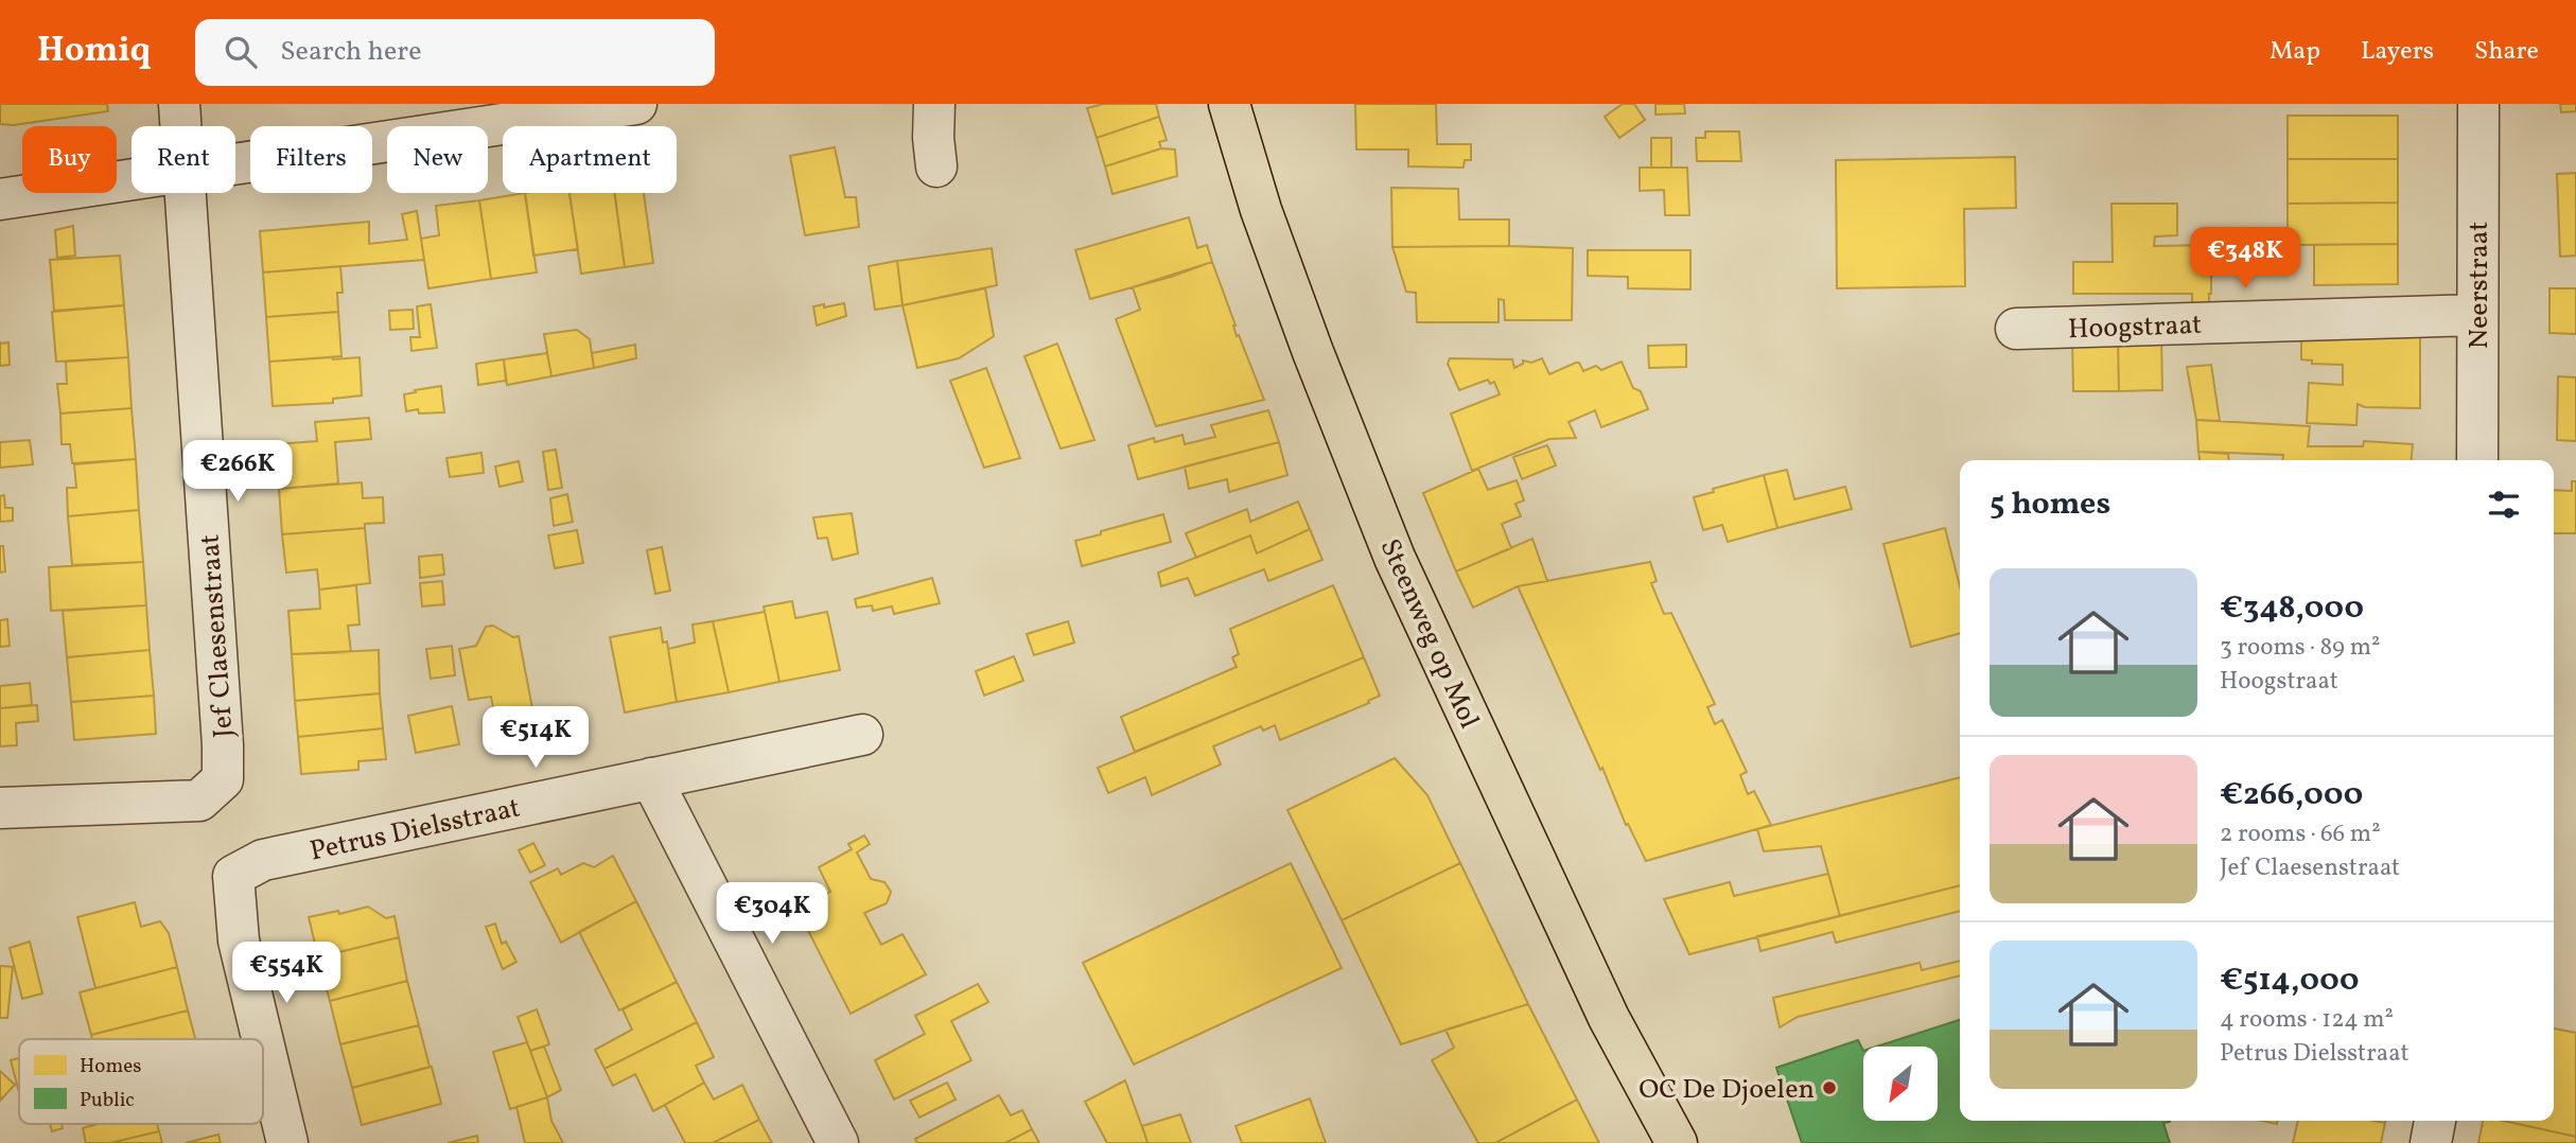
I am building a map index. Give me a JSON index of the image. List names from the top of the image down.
{
  "streets": {
    "main road": ["Steenweg op Mol"],
    "street": [
      "Neerstraat",
      "Hoogstraat",
      "Jef Claesenstraat",
      "Petrus Dielsstraat"
    ]
  },
  "crossings": [
    ["Neerstraat", "Hoogstraat"]
  ],
  "places": ["OC De Djoelen"],
  "legend": ["Homes", "Public"],
  "north": "bottom left",
  "page": {
    "header": "Homiq",
    "search": "Search here",
    "nav": ["Map", "Layers", "Share"],
    "chip": [
      "Buy",
      "Rent",
      "Filters",
      "New",
      "Apartment"
    ],
    "price": [
      "€348K",
      "€266K",
      "€514K",
      "€304K",
      "€554K"
    ],
    "heading": "5 homes",
    "list": [
      {
        "name": "€348,000",
        "note": "3 rooms · 89 m² · Hoogstraat"
      },
      {
        "name": "€266,000",
        "note": "2 rooms · 66 m² · Jef Claesenstraat"
      },
      {
        "name": "€514,000",
        "note": "4 rooms · 124 m² · Petrus Dielsstraat"
      }
    ]
  }
}
